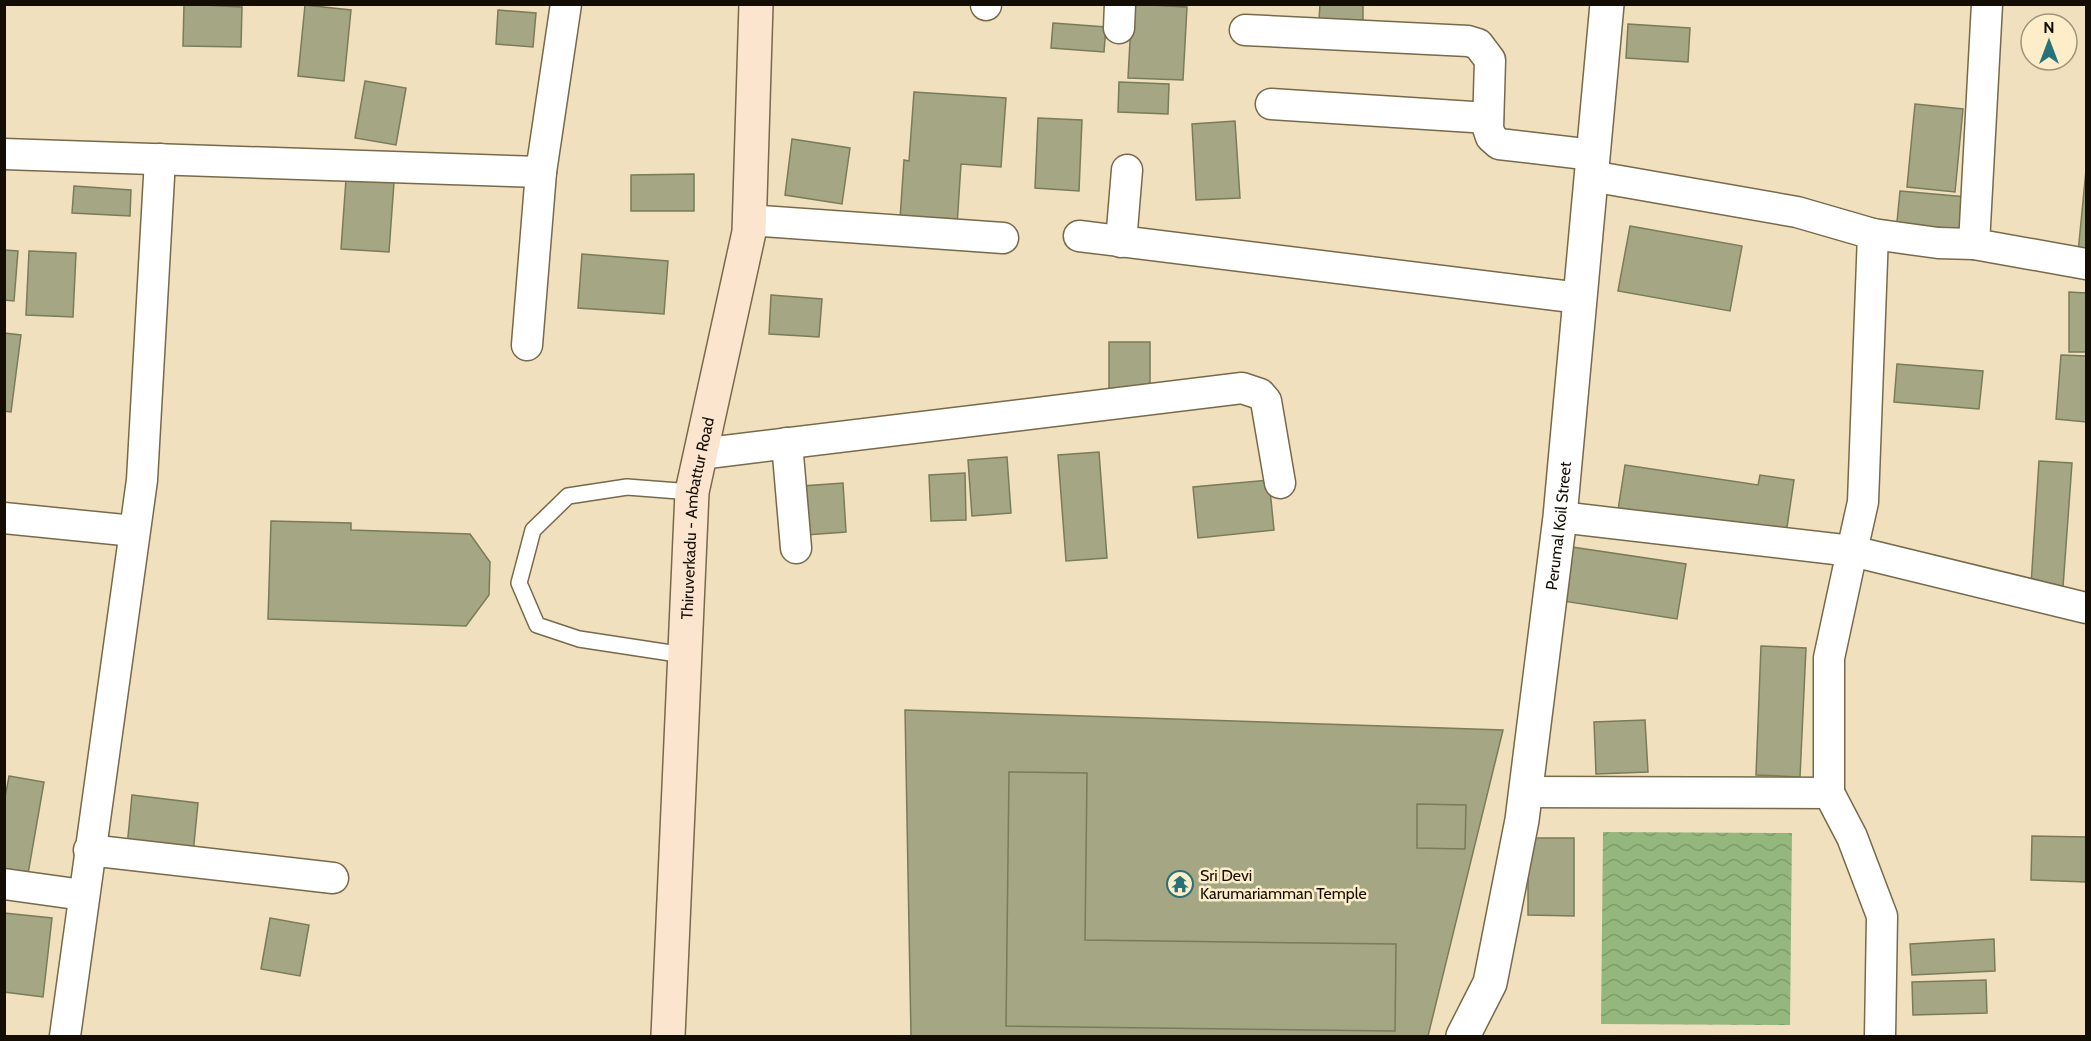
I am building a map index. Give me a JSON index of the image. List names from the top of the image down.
{
  "streets": {
    "main road": ["Thiruverkadu - Ambattur Road"],
    "street": ["Perumal Koil Street"]
  },
  "places": {
    "temple": ["Sri Devi Karumariamman Temple"]
  },
  "north": "top"
}
